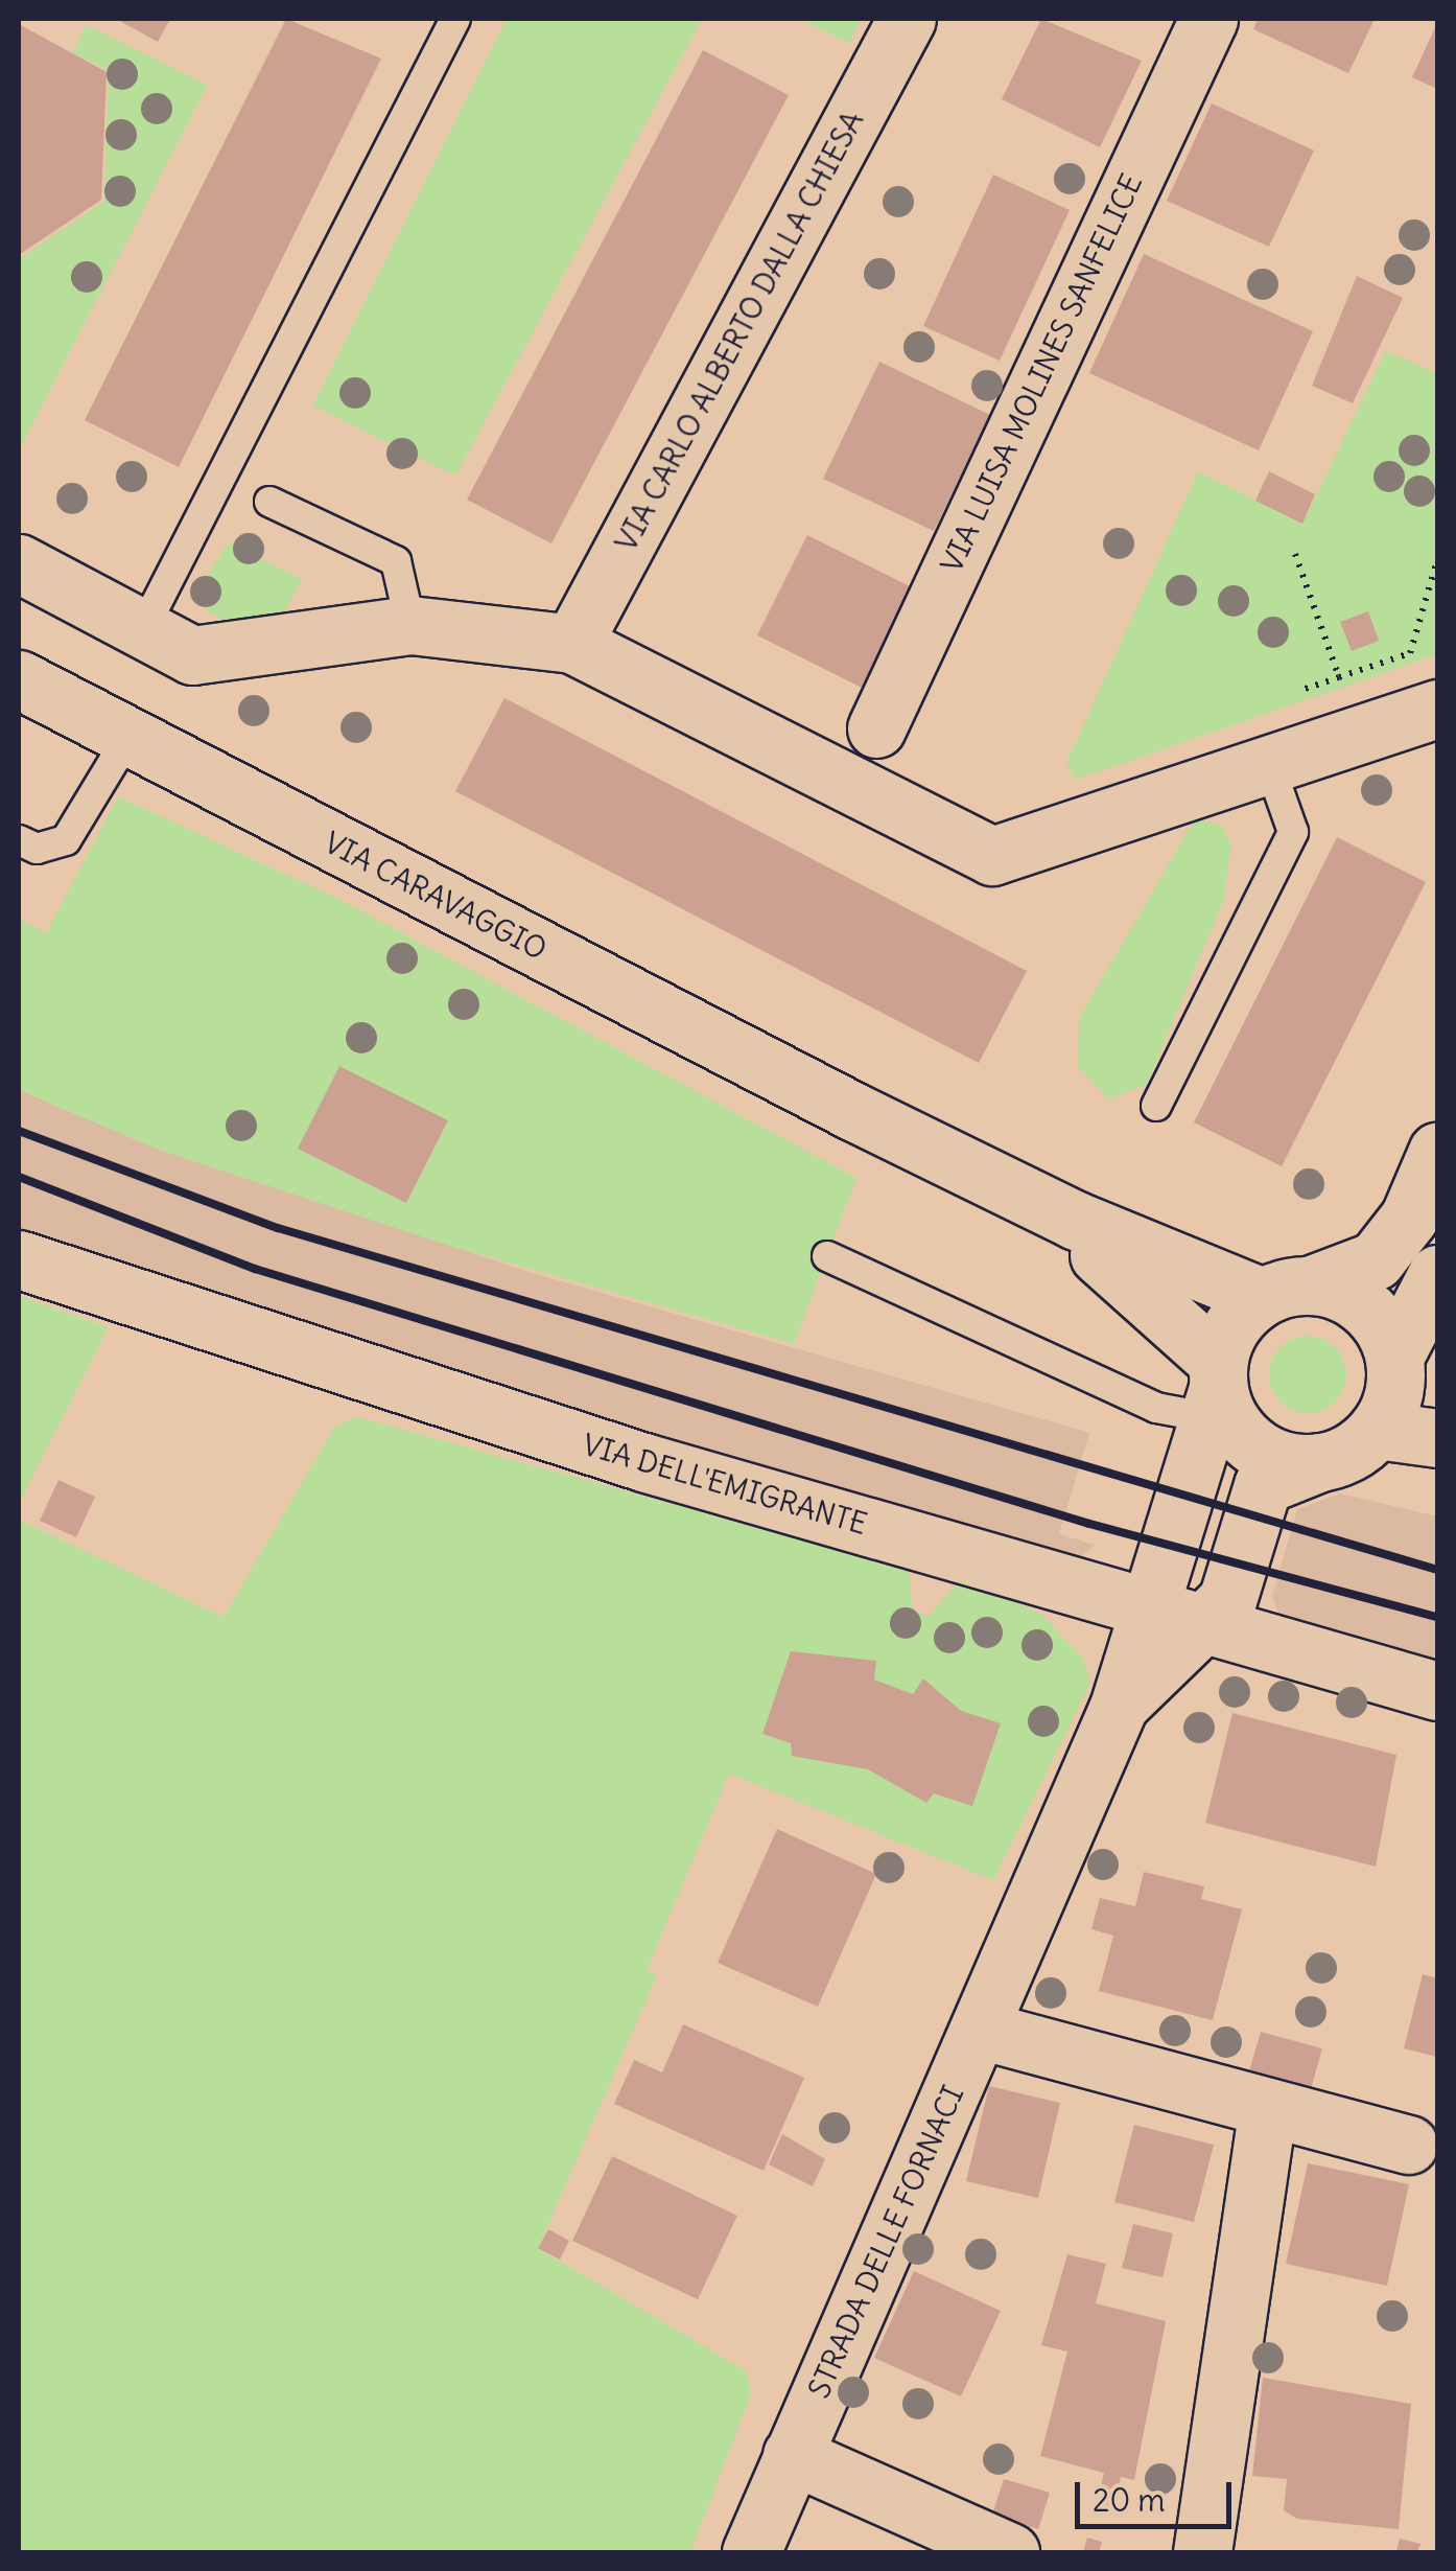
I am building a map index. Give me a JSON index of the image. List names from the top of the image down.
{
  "streets": {
    "street": [
      "VIA CARLO ALBERTO DALLA CHIESA",
      "VIA LUISA MOLINES SANFELICE",
      "VIA CARAVAGGIO",
      "VIA DELL'EMIGRANTE",
      "STRADA DELLE FORNACI"
    ]
  },
  "crossings": [
    ["VIA CARAVAGGIO", "STRADA DELLE FORNACI"],
    ["VIA DELL'EMIGRANTE", "STRADA DELLE FORNACI"]
  ],
  "scale_bar": "20 m"
}
